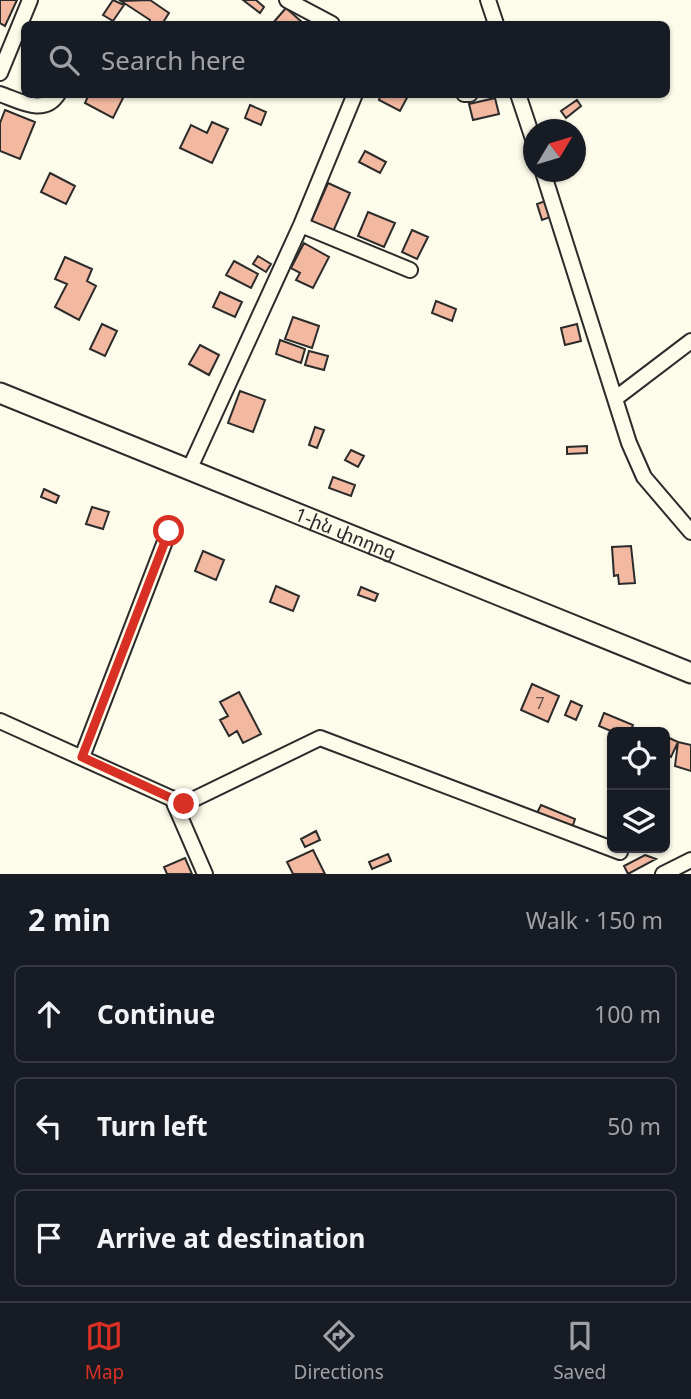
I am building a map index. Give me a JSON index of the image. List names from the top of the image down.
{
  "streets": {
    "main road": ["1-ին փողոց"]
  },
  "house_numbers": ["7"],
  "north": "top right",
  "page": {
    "search": "Search here",
    "heading": ["2 min", "Walk · 150 m"],
    "list": [
      ["Continue", "100 m"],
      ["Turn left", "50 m"],
      "Arrive at destination"
    ],
    "nav": ["Map", "Directions", "Saved"]
  }
}
